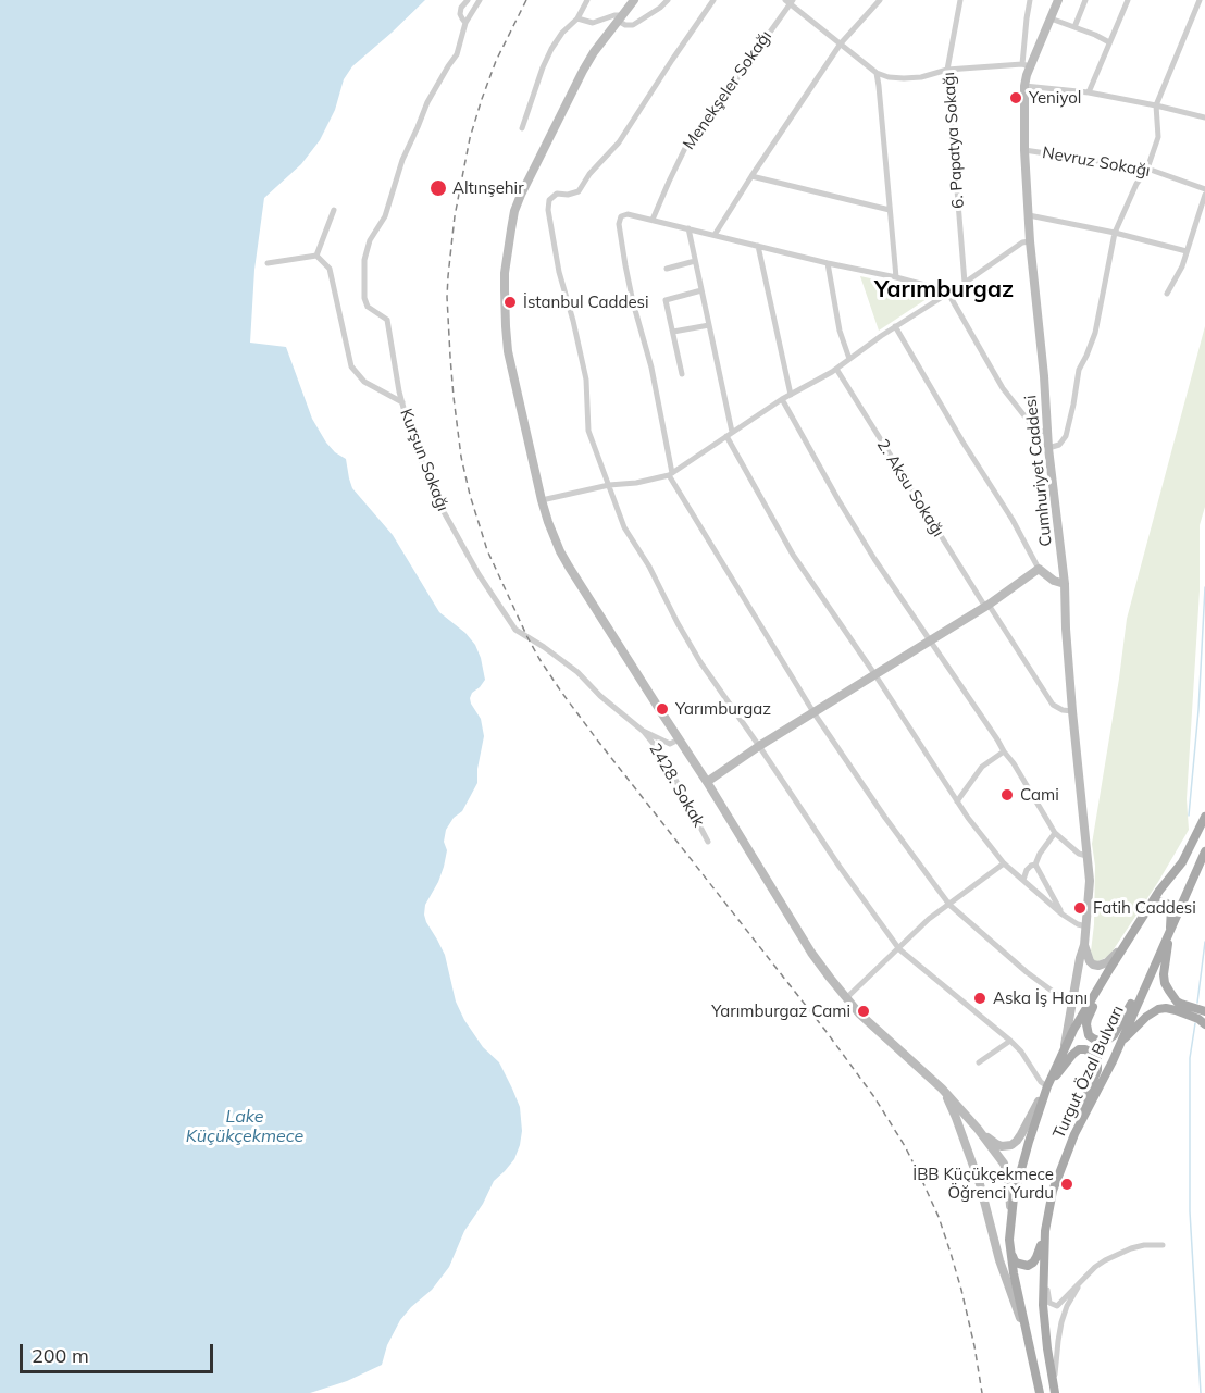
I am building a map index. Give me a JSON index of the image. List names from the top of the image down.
{
  "streets": {
    "main road": ["Turgut Özal Bulvarı"],
    "street": [
      "Menekşeler Sokağı",
      "6. Papatya Sokağı",
      "Nevruz Sokağı",
      "Kurşun Sokağı",
      "Cumhuriyet Caddesi",
      "2. Aksu Sokağı",
      "2428. Sokak"
    ]
  },
  "crossings": [
    ["Nevruz Sokağı", "Cumhuriyet Caddesi"],
    ["Kurşun Sokağı", "2428. Sokak"],
    ["Cumhuriyet Caddesi", "2. Aksu Sokağı"],
    ["Cumhuriyet Caddesi", "Turgut Özal Bulvarı"]
  ],
  "districts": ["Yarımburgaz"],
  "water": ["Lake Küçükçekmece"],
  "places": [
    "Yeniyol",
    "Altınşehir",
    "İstanbul Caddesi",
    "Yarımburgaz",
    "Cami",
    "Fatih Caddesi",
    "Aska İş Hanı",
    "Yarımburgaz Cami",
    "İBB Küçükçekmece Öğrenci Yurdu"
  ],
  "scale_bar": "200 m"
}
